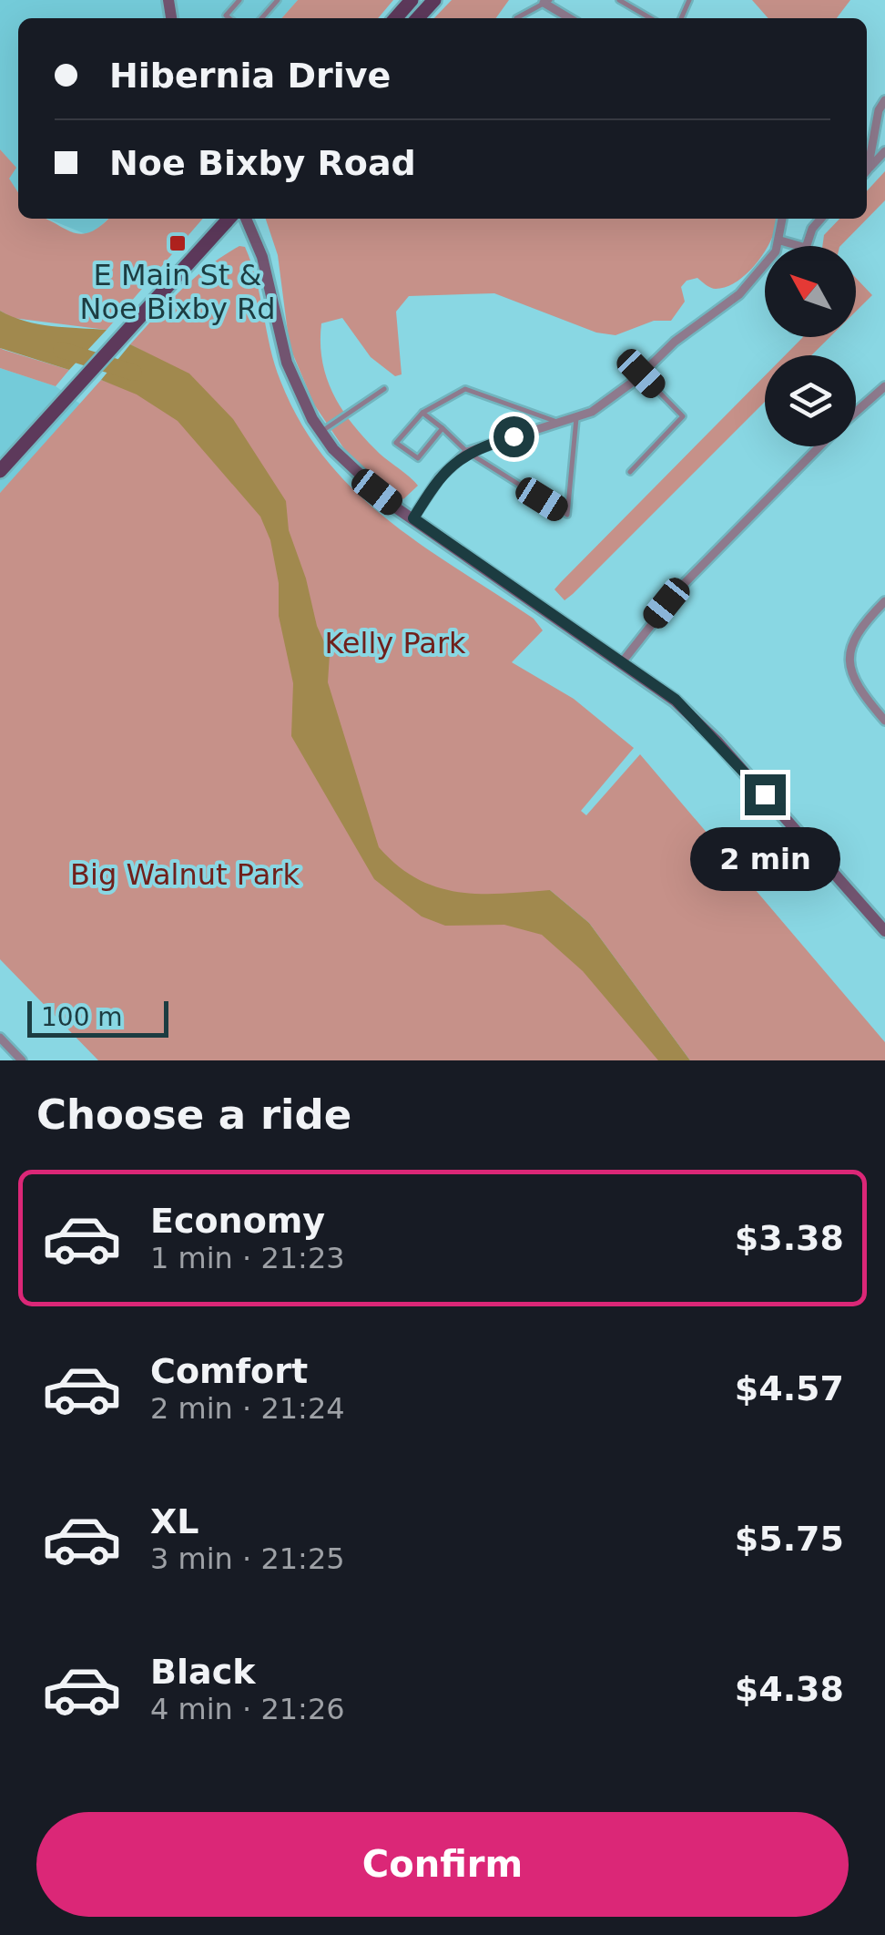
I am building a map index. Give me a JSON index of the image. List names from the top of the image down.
{
  "parks": ["Kelly Park", "Big Walnut Park"],
  "places": {
    "transit": ["E Main St & Noe Bixby Rd"]
  },
  "scale_bar": "100 m",
  "north": "top left",
  "page": {
    "banner": ["Hibernia Drive", "Noe Bixby Road"],
    "bubble": "2 min",
    "scale": "100 m",
    "heading": "Choose a ride",
    "list": [
      {
        "name": "Economy",
        "note": "1 min · 21:23",
        "value": "$3.38"
      },
      {
        "name": "Comfort",
        "note": "2 min · 21:24",
        "value": "$4.57"
      },
      {
        "name": "XL",
        "note": "3 min · 21:25",
        "value": "$5.75"
      },
      {
        "name": "Black",
        "note": "4 min · 21:26",
        "value": "$4.38"
      }
    ],
    "buttons": "Confirm"
  }
}
